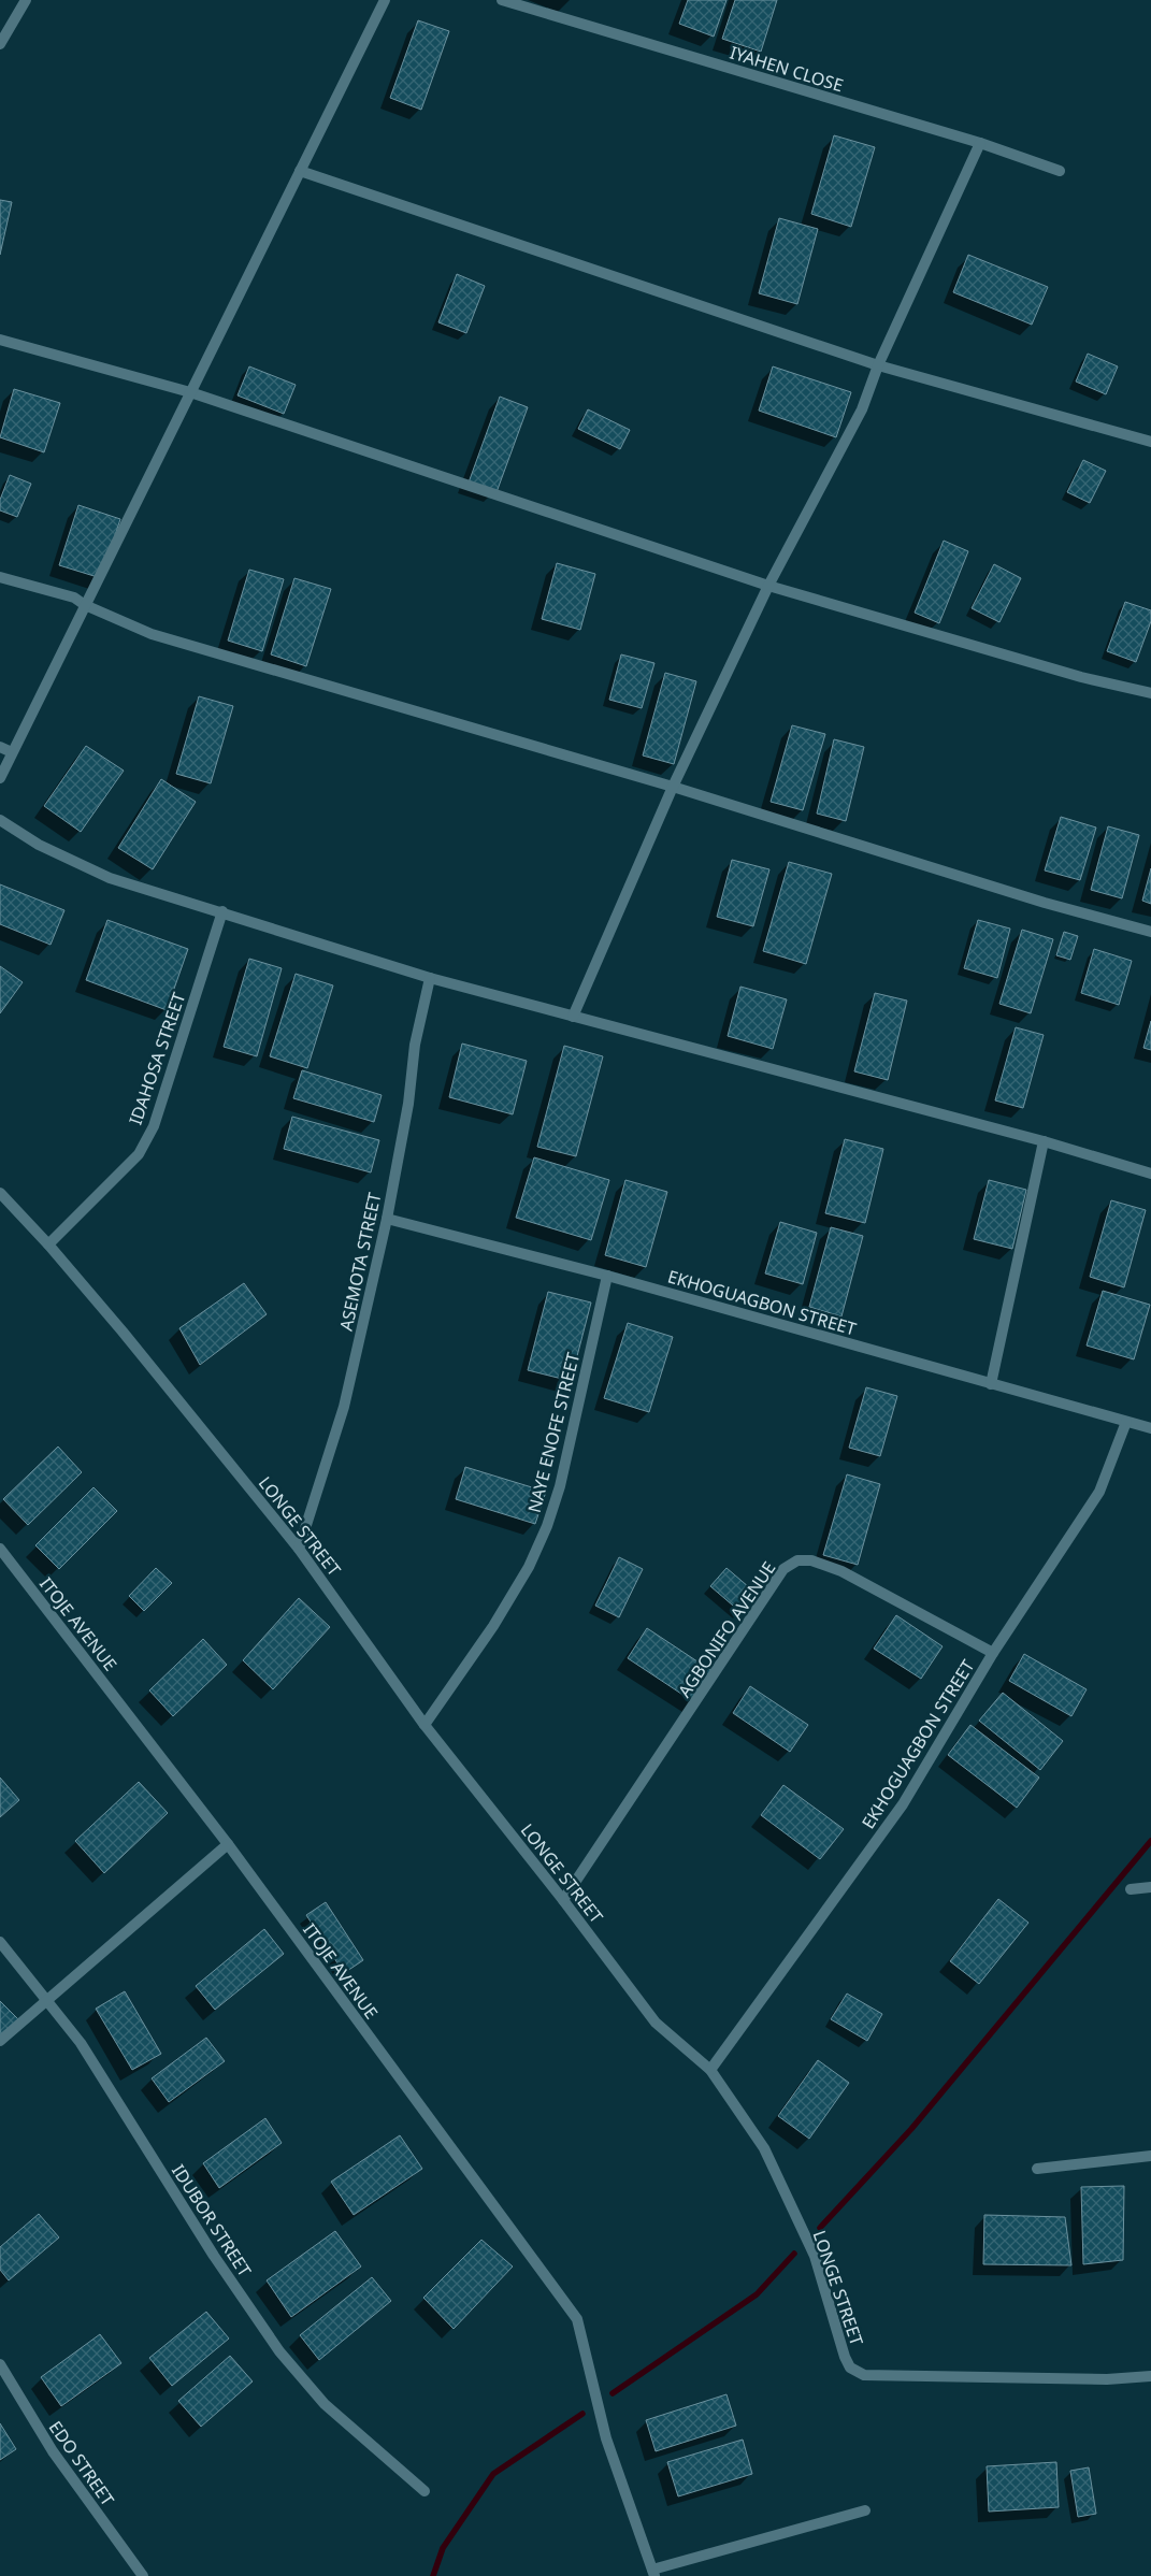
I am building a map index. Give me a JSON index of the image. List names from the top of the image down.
{
  "streets": {
    "street": [
      "IYAHEN CLOSE",
      "IDAHOSA STREET",
      "ASEMOTA STREET",
      "EKHOGUAGBON STREET",
      "NAYE ENOFE STREET",
      "LONGE STREET",
      "ITOJE AVENUE",
      "AGBONIFO AVENUE",
      "IDUBOR STREET",
      "EDO STREET"
    ]
  },
  "crossings": [
    ["IDAHOSA STREET", "LONGE STREET"],
    ["ASEMOTA STREET", "EKHOGUAGBON STREET"],
    ["ASEMOTA STREET", "LONGE STREET"],
    ["EKHOGUAGBON STREET", "NAYE ENOFE STREET"],
    ["EKHOGUAGBON STREET", "LONGE STREET"],
    ["EKHOGUAGBON STREET", "AGBONIFO AVENUE"],
    ["NAYE ENOFE STREET", "LONGE STREET"],
    ["LONGE STREET", "AGBONIFO AVENUE"]
  ]
}
